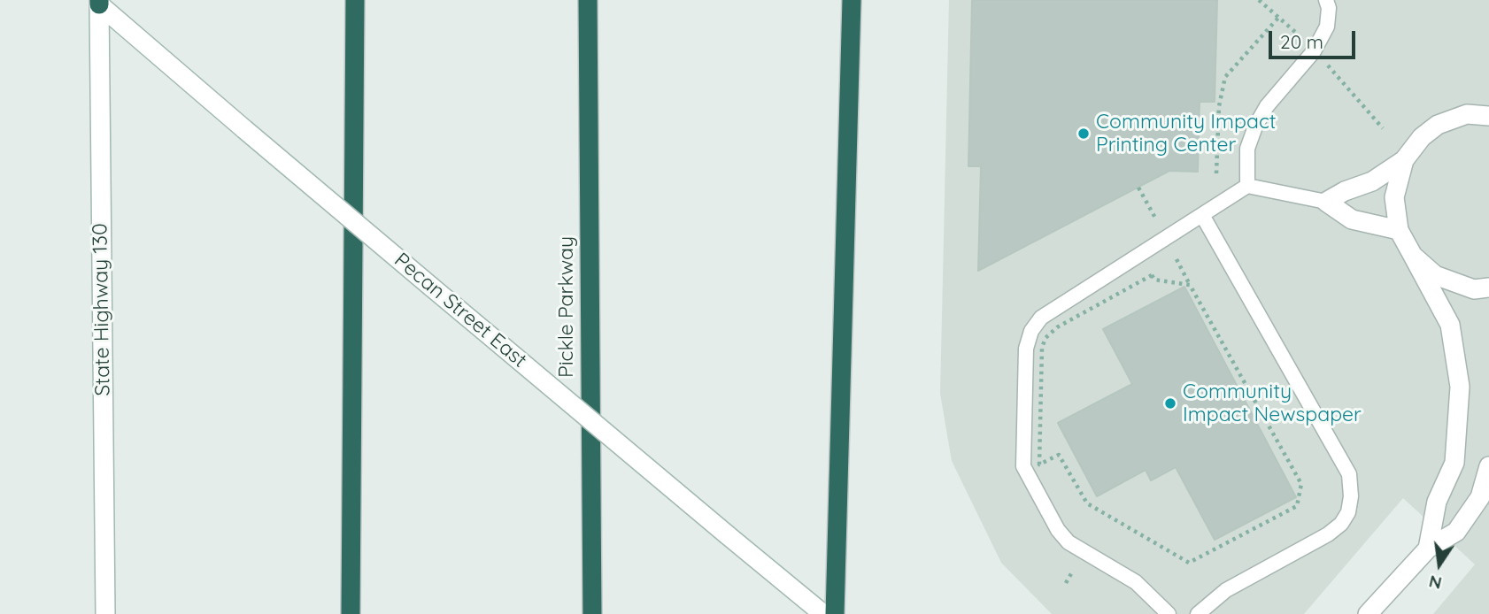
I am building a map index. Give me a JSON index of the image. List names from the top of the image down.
{
  "streets": {
    "highway": ["Pickle Parkway"],
    "main road": ["State Highway 130", "Pecan Street East"]
  },
  "crossings": [
    ["State Highway 130", "Pecan Street East"]
  ],
  "places": ["Community Impact Printing Center", "Community Impact Newspaper"],
  "scale_bar": "20 m",
  "north": "bottom"
}
